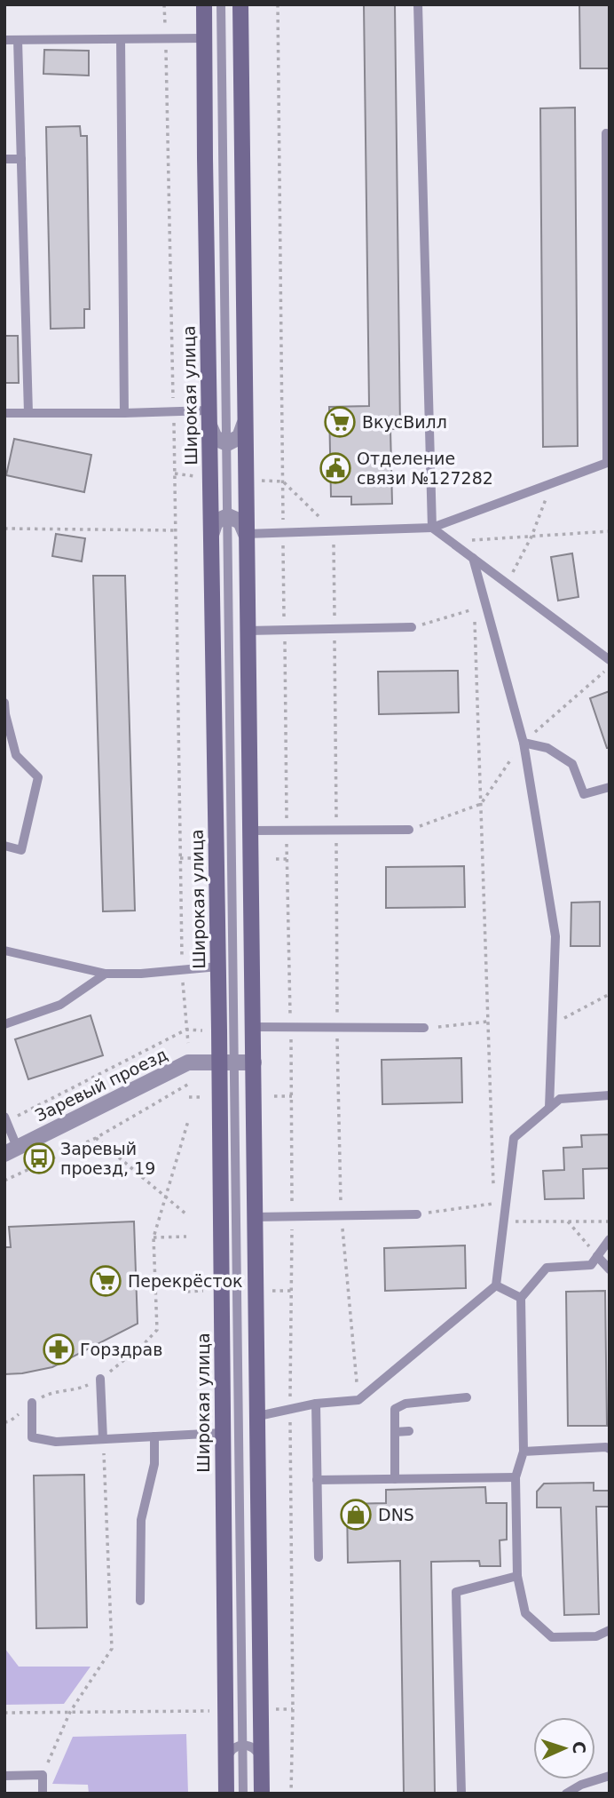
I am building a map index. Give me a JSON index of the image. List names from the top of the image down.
{
  "streets": {
    "main road": ["Широкая улица"],
    "street": ["Заревый проезд"]
  },
  "crossings": [
    ["Широкая улица", "Заревый проезд"]
  ],
  "places": {
    "supermarket": ["ВкусВилл", "Перекрёсток"],
    "public building": ["Отделение связи №127282"],
    "bus stop": ["Заревый проезд, 19"],
    "pharmacy": ["Горздрав"],
    "shop": ["DNS"]
  },
  "north": "right"
}
